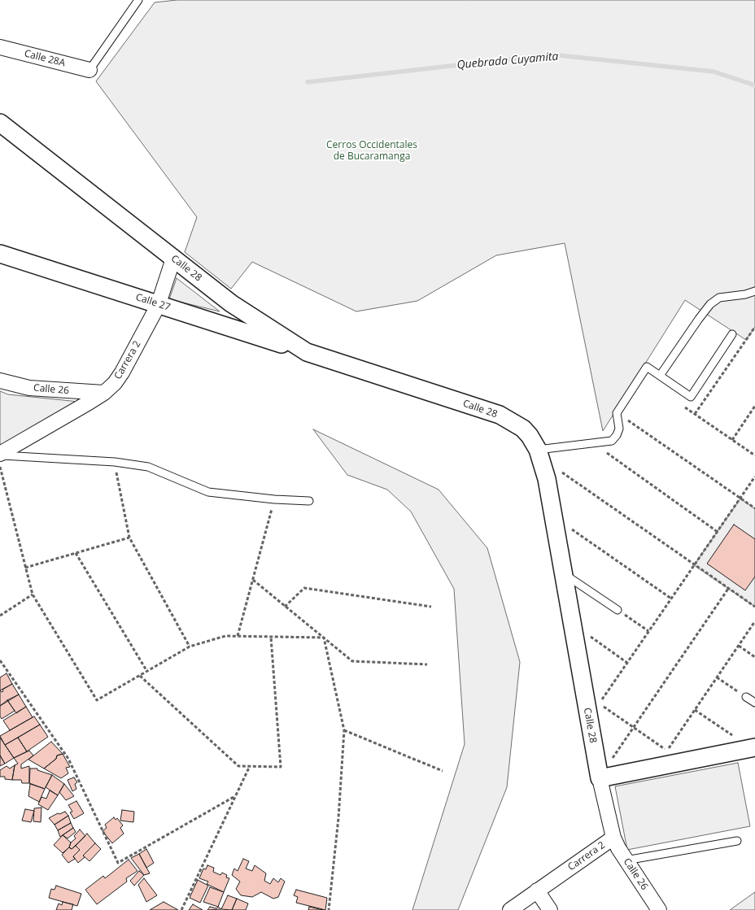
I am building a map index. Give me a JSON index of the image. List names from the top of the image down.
{
  "streets": {
    "street": [
      "Calle 28A",
      "Calle 28",
      "Calle 27",
      "Carrera 2",
      "Calle 26"
    ]
  },
  "crossings": [
    ["Calle 28", "Calle 27"],
    ["Calle 28", "Carrera 2"],
    ["Calle 27", "Carrera 2"],
    ["Carrera 2", "Calle 26"]
  ],
  "water": ["Quebrada Cuyamita"],
  "parks": ["Cerros Occidentales de Bucaramanga"]
}
